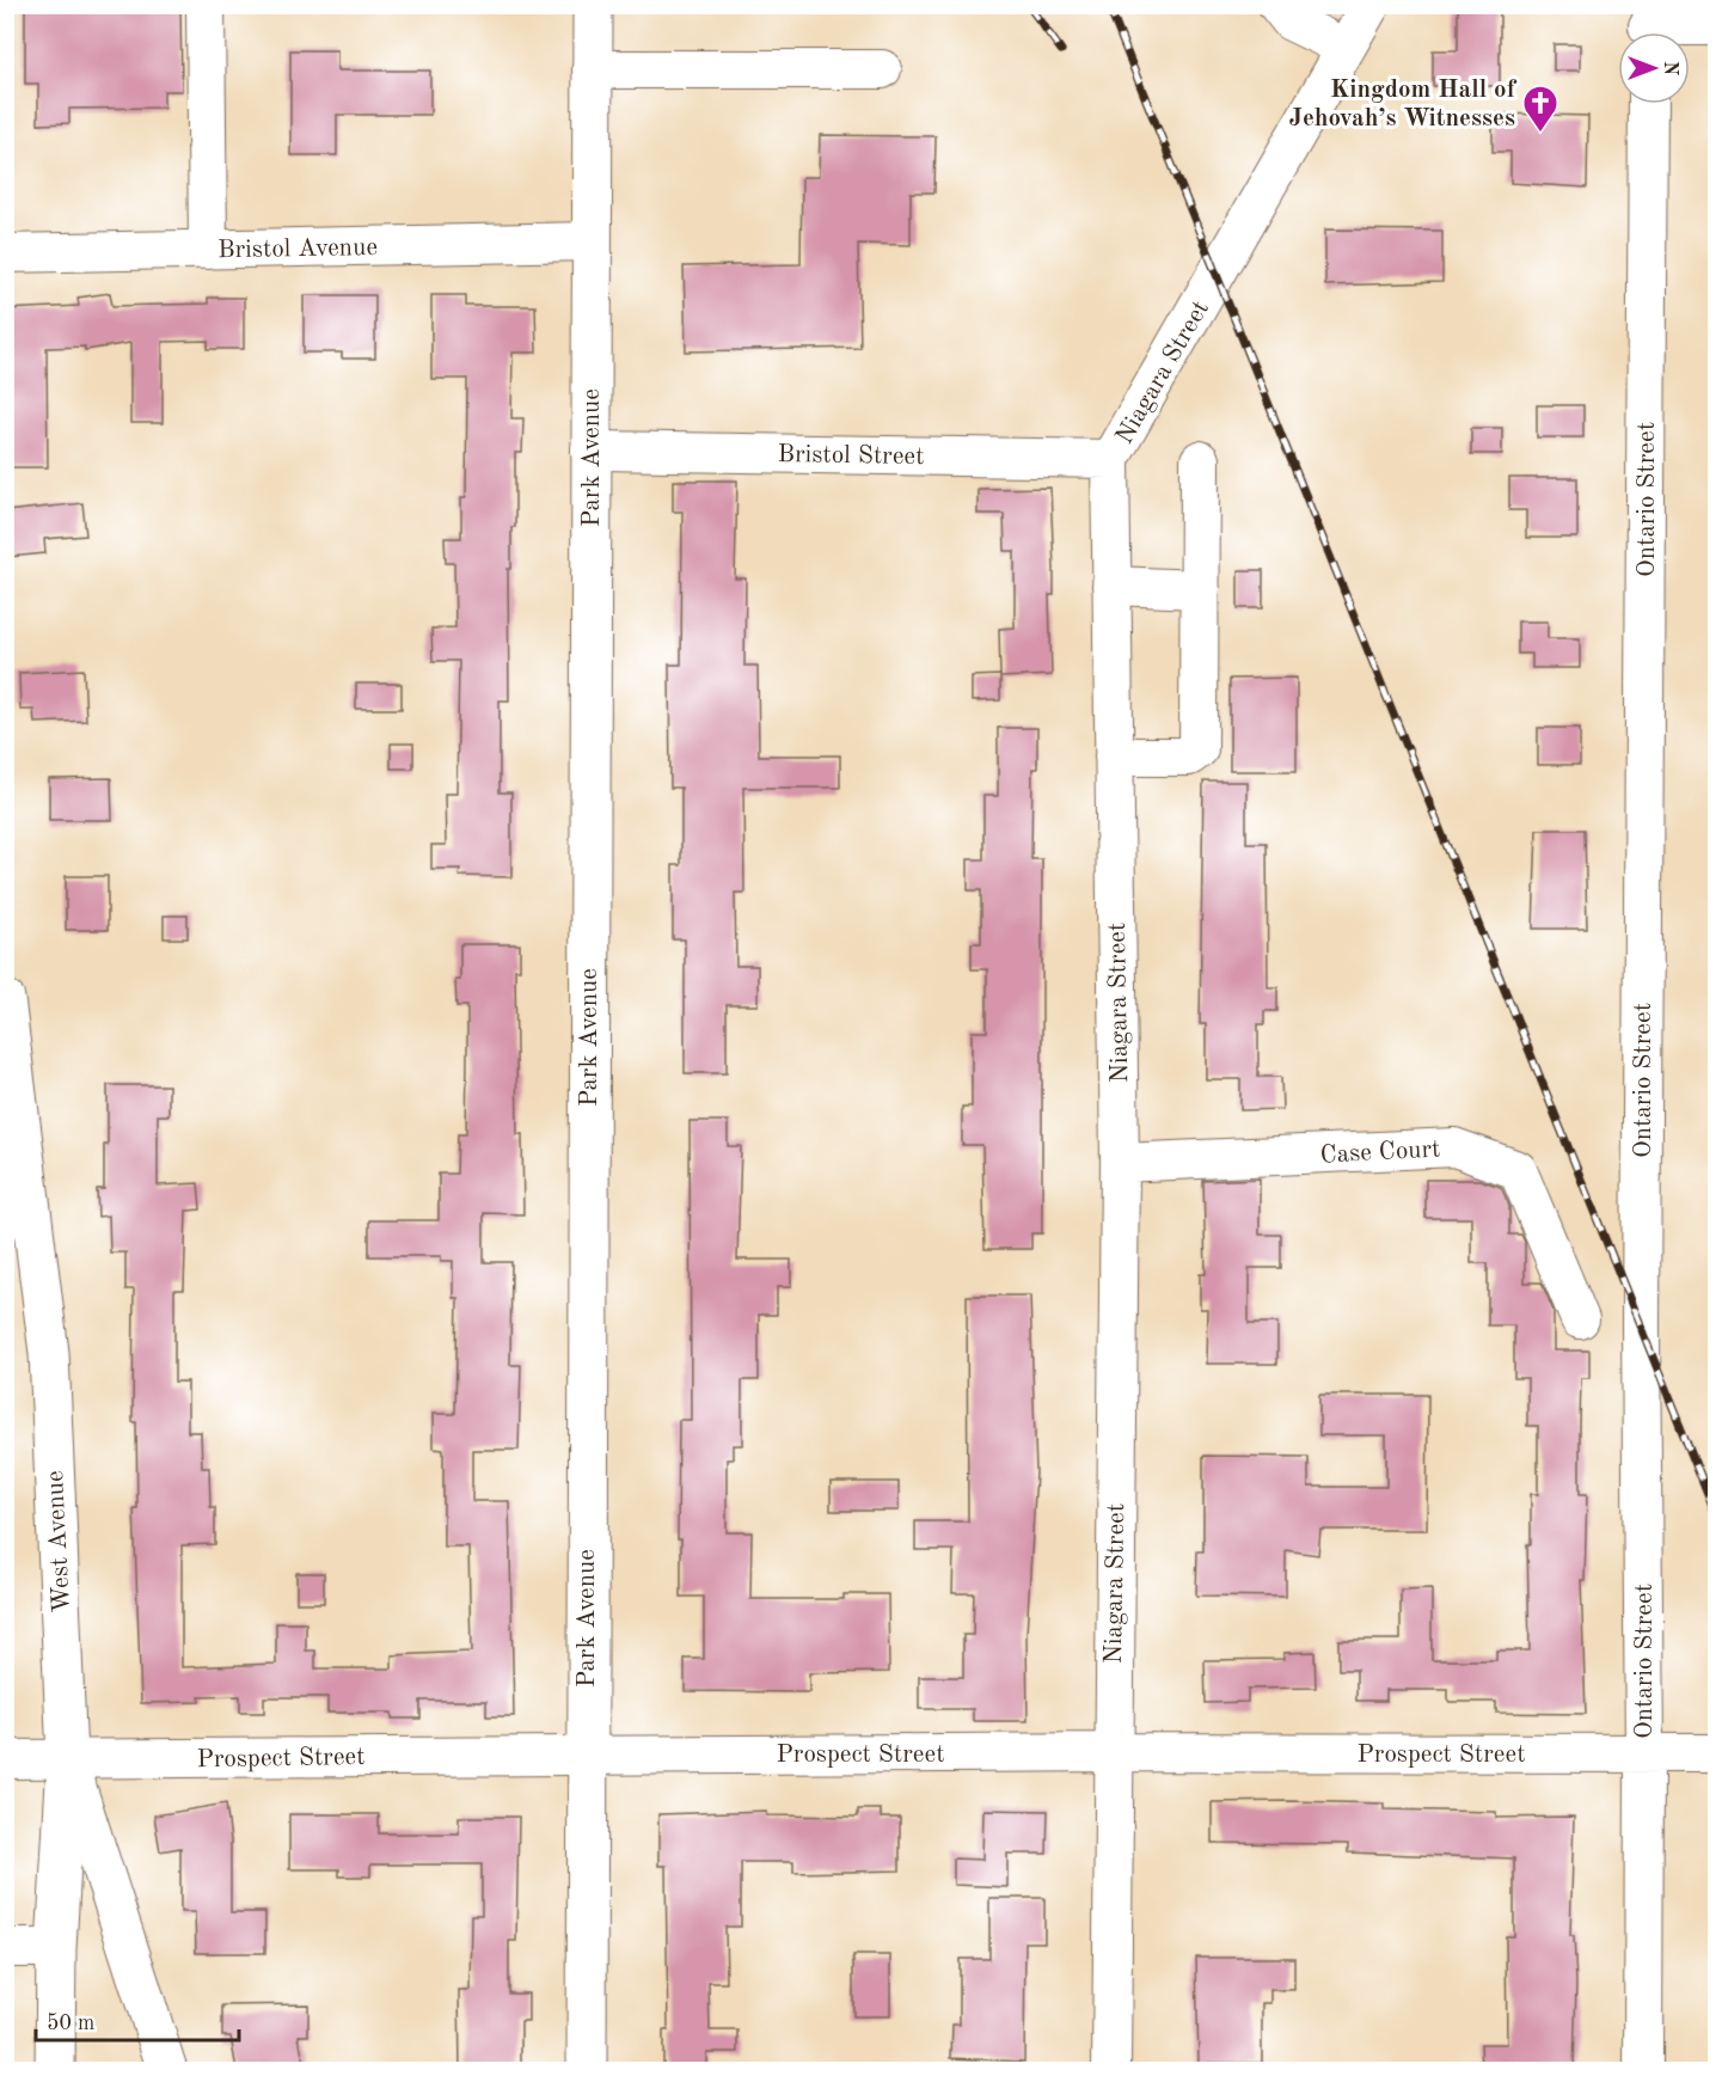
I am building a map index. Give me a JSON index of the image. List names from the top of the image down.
{
  "streets": {
    "main road": ["Park Avenue", "West Avenue"],
    "street": [
      "Bristol Avenue",
      "Niagara Street",
      "Bristol Street",
      "Ontario Street",
      "Case Court",
      "Prospect Street"
    ]
  },
  "crossings": [
    ["Bristol Avenue", "Park Avenue"],
    ["Niagara Street", "Bristol Street"],
    ["Niagara Street", "Case Court"],
    ["Niagara Street", "Prospect Street"],
    ["Bristol Street", "Park Avenue"],
    ["Park Avenue", "Prospect Street"],
    ["Ontario Street", "Prospect Street"],
    ["West Avenue", "Prospect Street"]
  ],
  "places": {
    "church": ["Kingdom Hall of Jehovah’s Witnesses"]
  },
  "scale_bar": "50 m",
  "north": "right"
}
